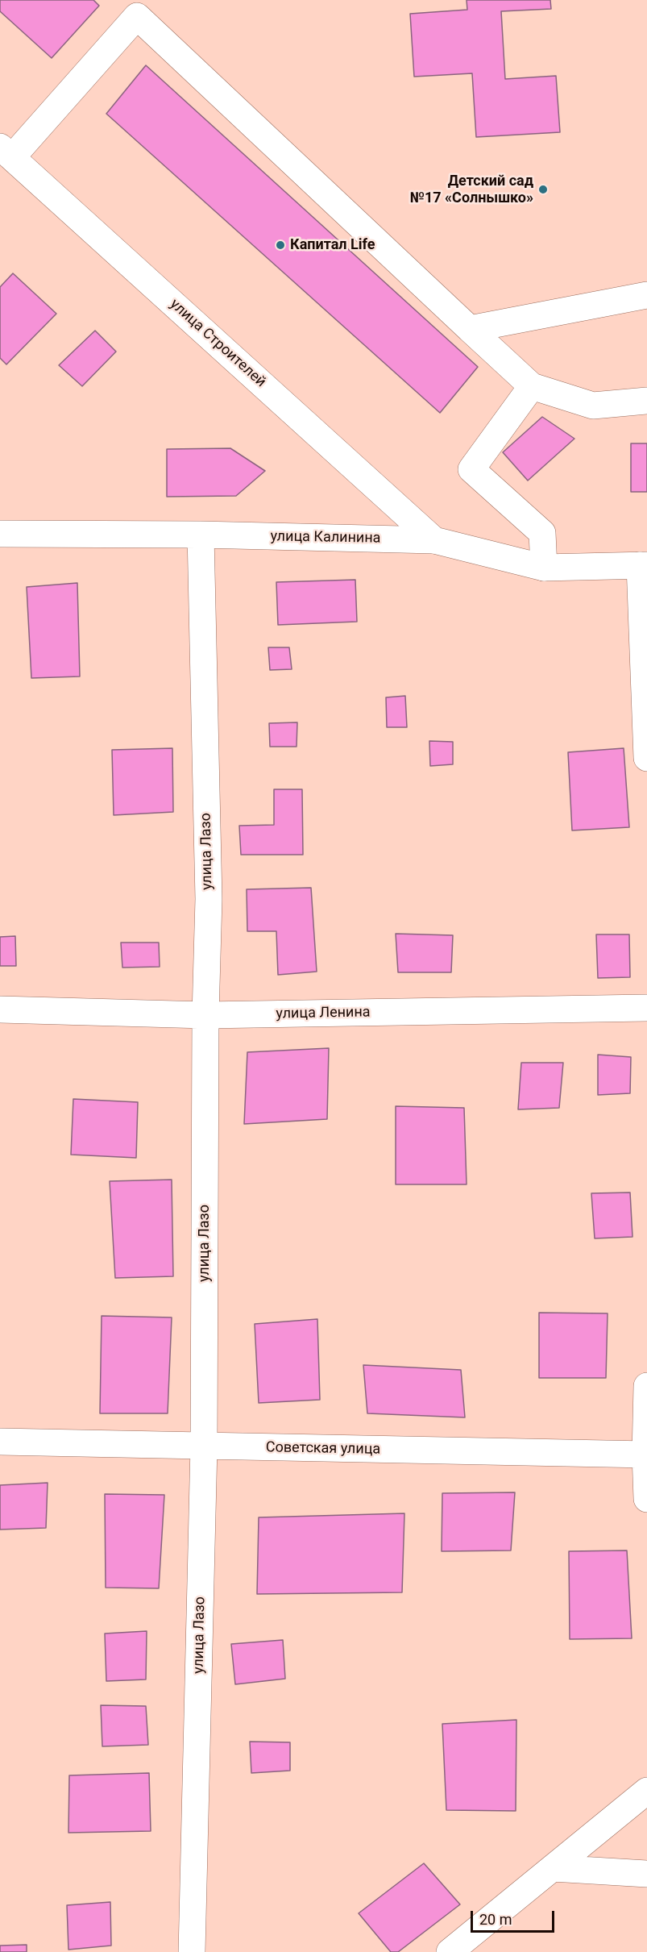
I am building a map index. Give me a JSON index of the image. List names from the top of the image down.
{
  "streets": {
    "street": [
      "улица Строителей",
      "улица Калинина",
      "улица Лазо",
      "улица Ленина",
      "Советская улица"
    ]
  },
  "crossings": [
    ["улица Строителей", "улица Калинина"],
    ["улица Калинина", "улица Лазо"],
    ["улица Лазо", "улица Ленина"],
    ["улица Лазо", "Советская улица"]
  ],
  "places": ["Детский сад №17 «Солнышко»", "Капитал Life"],
  "scale_bar": "20 m"
}
